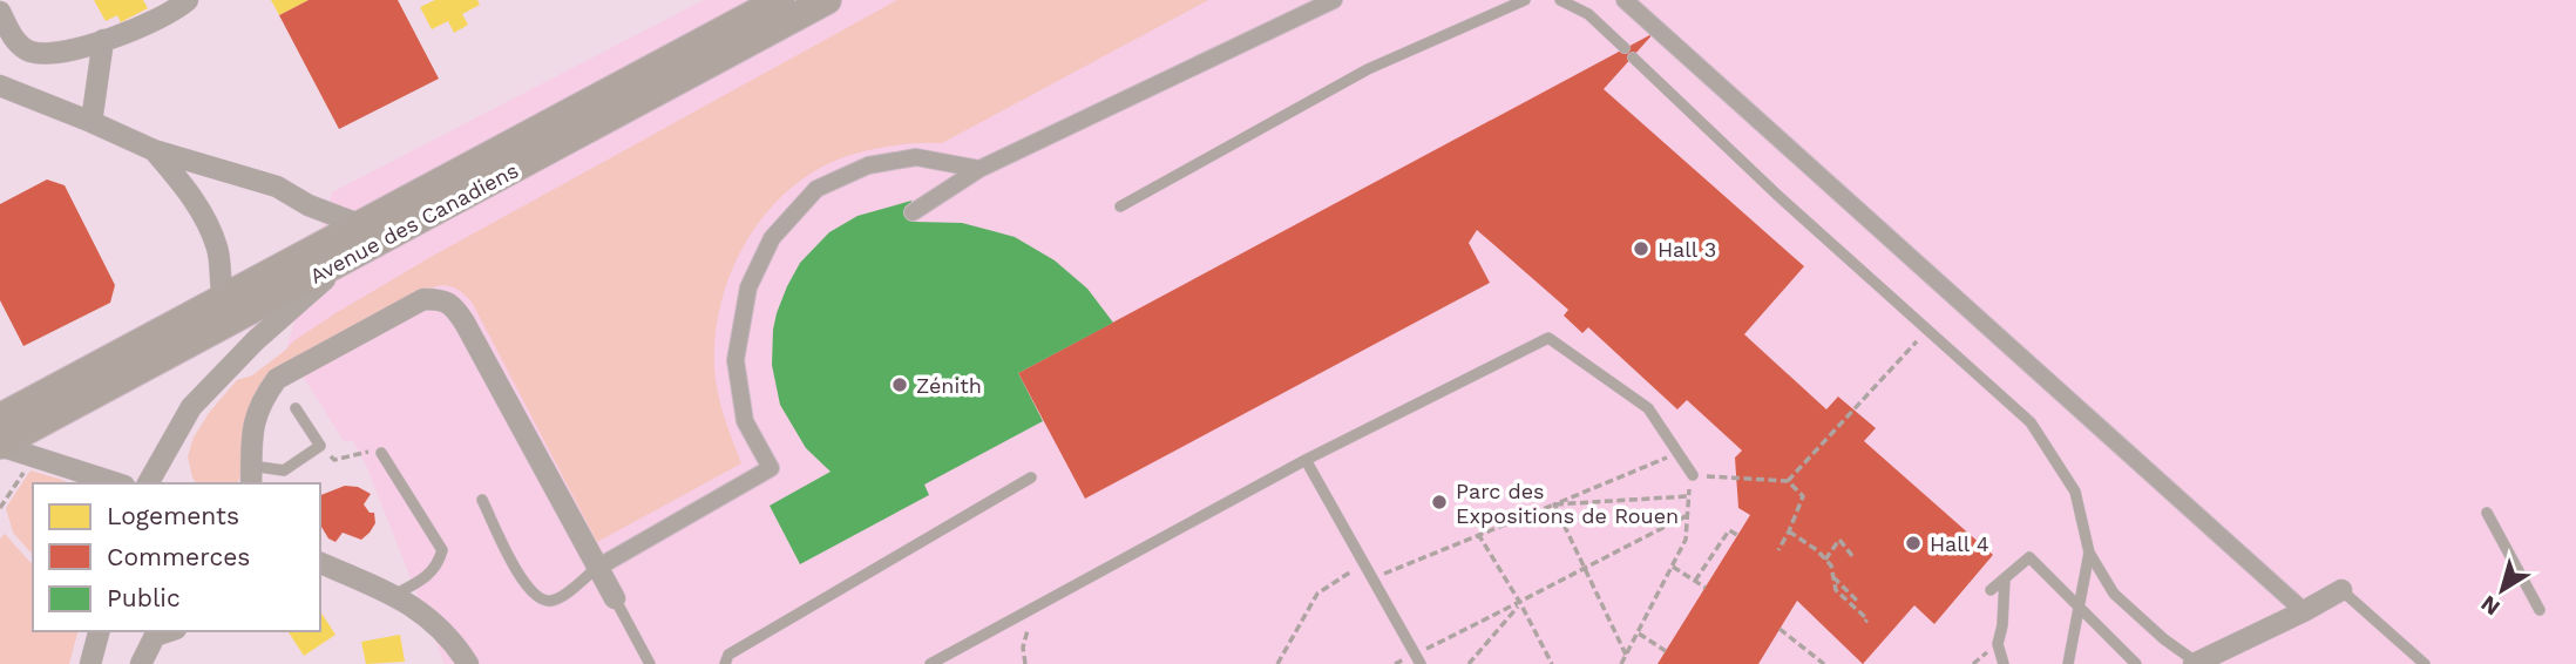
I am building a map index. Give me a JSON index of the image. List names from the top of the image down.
{
  "streets": {
    "main road": ["Avenue des Canadiens"]
  },
  "places": [
    "Hall 3",
    "Zénith",
    "Parc des Expositions de Rouen",
    "Hall 4"
  ],
  "legend": ["Logements", "Commerces", "Public"],
  "north": "bottom left"
}
